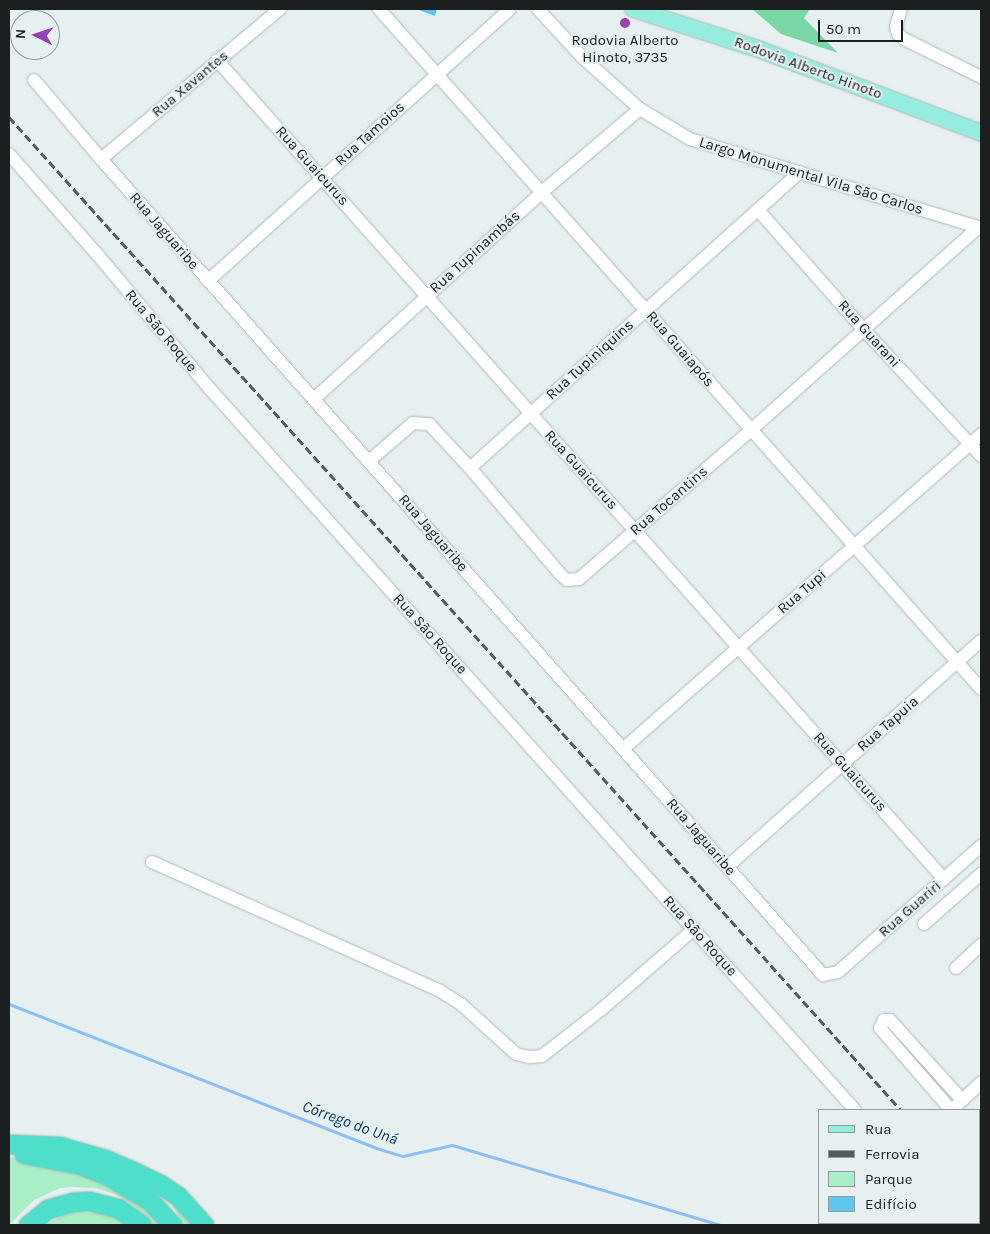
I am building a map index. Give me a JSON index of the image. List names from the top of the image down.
{
  "streets": {
    "main road": ["Rodovia Alberto Hinoto"],
    "street": [
      "Rua Xavantes",
      "Rua Tamoios",
      "Rua Guaicurus",
      "Largo Monumental Vila São Carlos",
      "Rua Jaguaribe",
      "Rua Tupinambás",
      "Rua São Roque",
      "Rua Guarani",
      "Rua Guaiapós",
      "Rua Tupiniquins",
      "Rua Tocantins",
      "Rua Tupi",
      "Rua Tapuia",
      "Rua Guariri"
    ]
  },
  "crossings": [
    ["Rua Xavantes", "Rua Guaicurus"],
    ["Rua Xavantes", "Rua Jaguaribe"],
    ["Rua Tamoios", "Rua Guaicurus"],
    ["Rua Tamoios", "Rua Jaguaribe"],
    ["Rua Tamoios", "Rua Guaiapós"],
    ["Rua Guaicurus", "Rua Tupinambás"],
    ["Rua Guaicurus", "Rua Tupiniquins"],
    ["Rua Guaicurus", "Rua Tocantins"],
    ["Rua Guaicurus", "Rua Tupi"],
    ["Rua Guaicurus", "Rua Tapuia"],
    ["Rua Guaicurus", "Rua Guariri"],
    ["Largo Monumental Vila São Carlos", "Rua Tupinambás"],
    ["Largo Monumental Vila São Carlos", "Rua Tupiniquins"],
    ["Largo Monumental Vila São Carlos", "Rua Tocantins"],
    ["Rua Jaguaribe", "Rua Tupinambás"],
    ["Rua Jaguaribe", "Rua Tocantins"],
    ["Rua Jaguaribe", "Rua Tupi"],
    ["Rua Jaguaribe", "Rua Tapuia"],
    ["Rua Jaguaribe", "Rua Guariri"],
    ["Rua Tupinambás", "Rua Guaiapós"],
    ["Rua Guarani", "Rua Tupiniquins"],
    ["Rua Guarani", "Rua Tocantins"],
    ["Rua Guarani", "Rua Tupi"],
    ["Rua Guaiapós", "Rua Tupiniquins"],
    ["Rua Guaiapós", "Rua Tocantins"],
    ["Rua Guaiapós", "Rua Tupi"],
    ["Rua Guaiapós", "Rua Tapuia"],
    ["Rua Tupiniquins", "Rua Tocantins"]
  ],
  "water": ["Córrego do Uná"],
  "places": ["Rodovia Alberto Hinoto, 3735"],
  "legend": [
    "Rua",
    "Ferrovia",
    "Parque",
    "Edifício"
  ],
  "scale_bar": "50 m",
  "north": "left"
}
